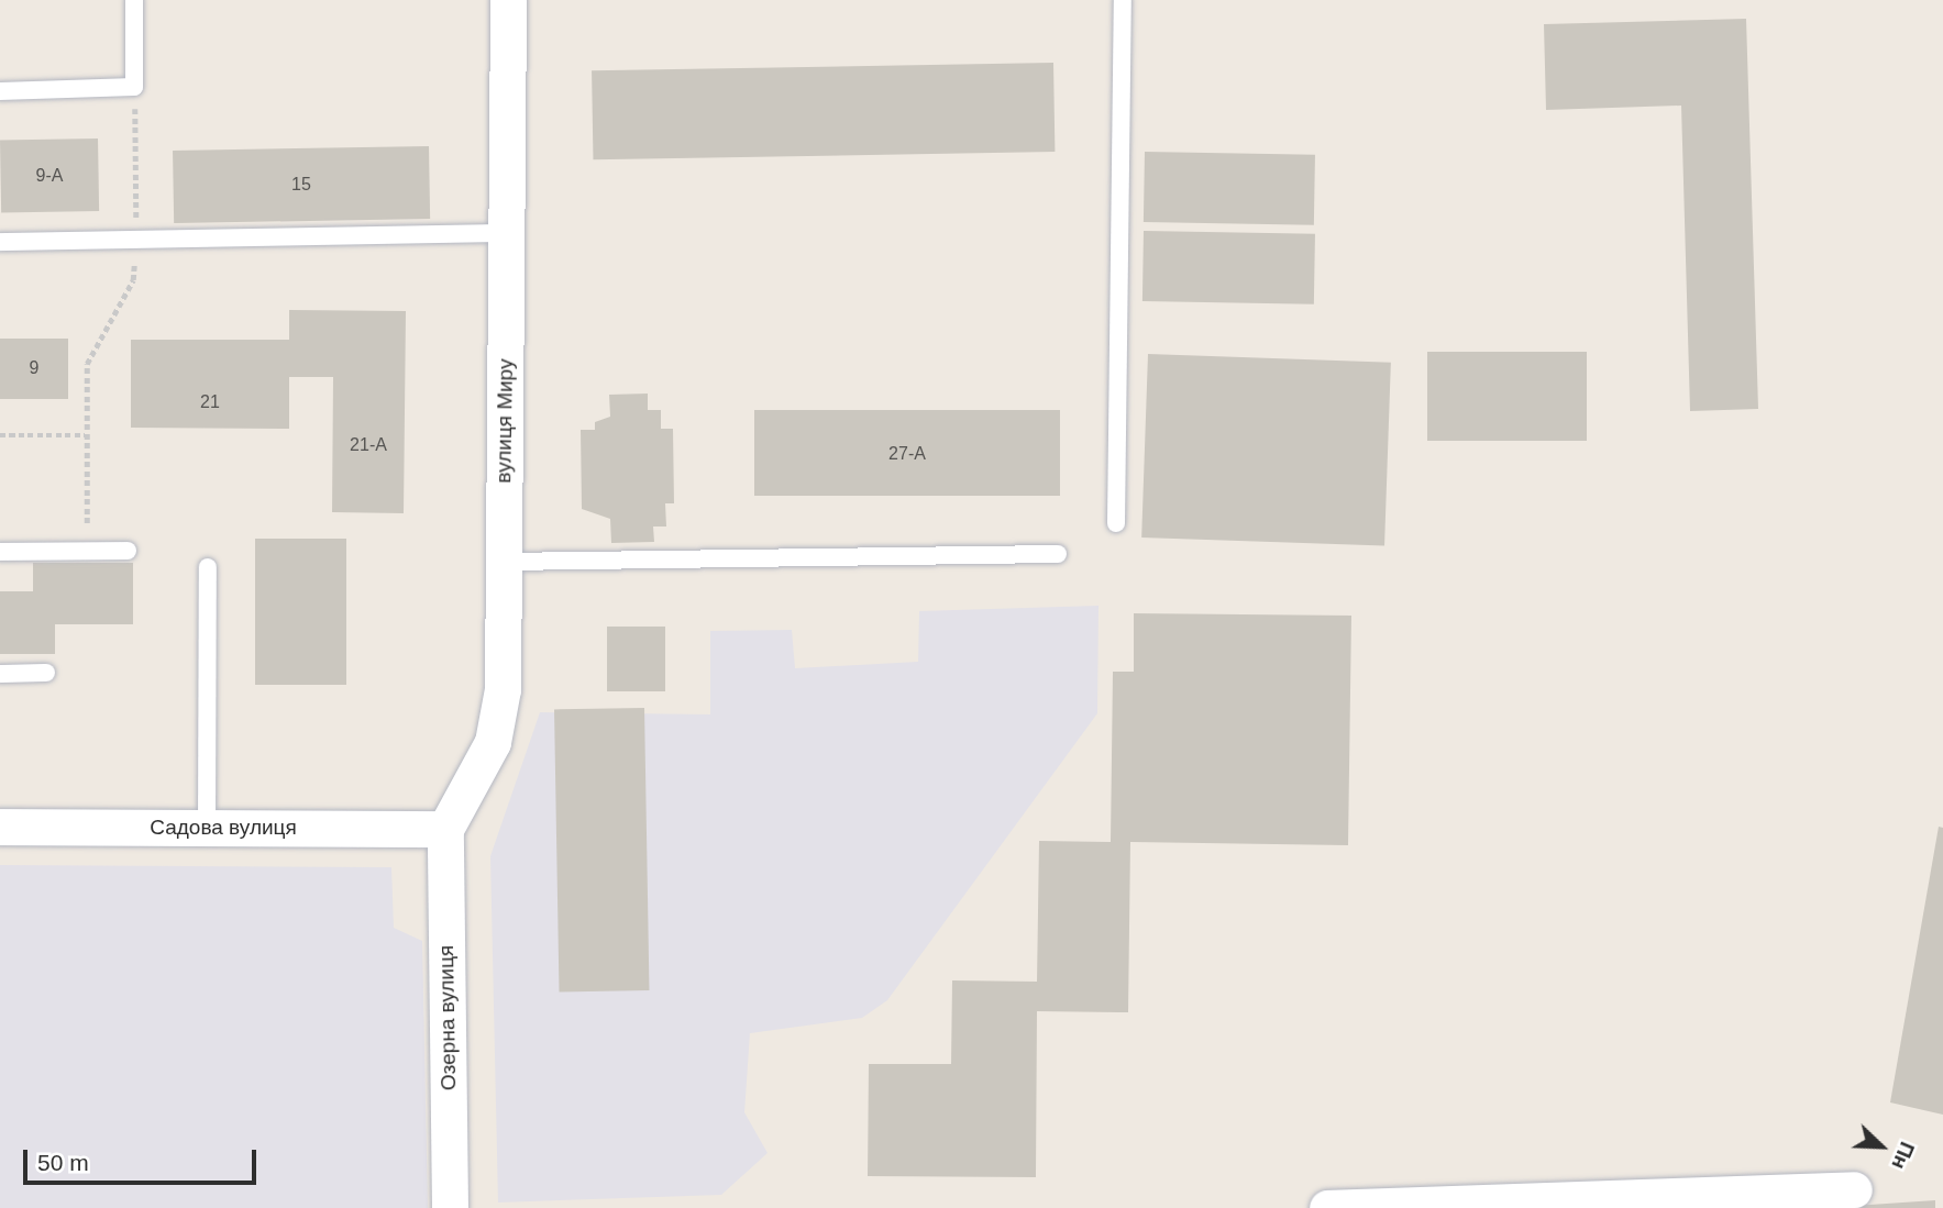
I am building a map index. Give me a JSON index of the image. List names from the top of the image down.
{
  "streets": {
    "street": ["вулиця Миру", "Садова вулиця", "Озерна вулиця"]
  },
  "crossings": [
    ["вулиця Миру", "Садова вулиця"],
    ["вулиця Миру", "Озерна вулиця"],
    ["Садова вулиця", "Озерна вулиця"]
  ],
  "house_numbers": [
    "9-А",
    "15",
    "9",
    "21",
    "21-А",
    "27-А"
  ],
  "scale_bar": "50 m",
  "north": "bottom right"
}
